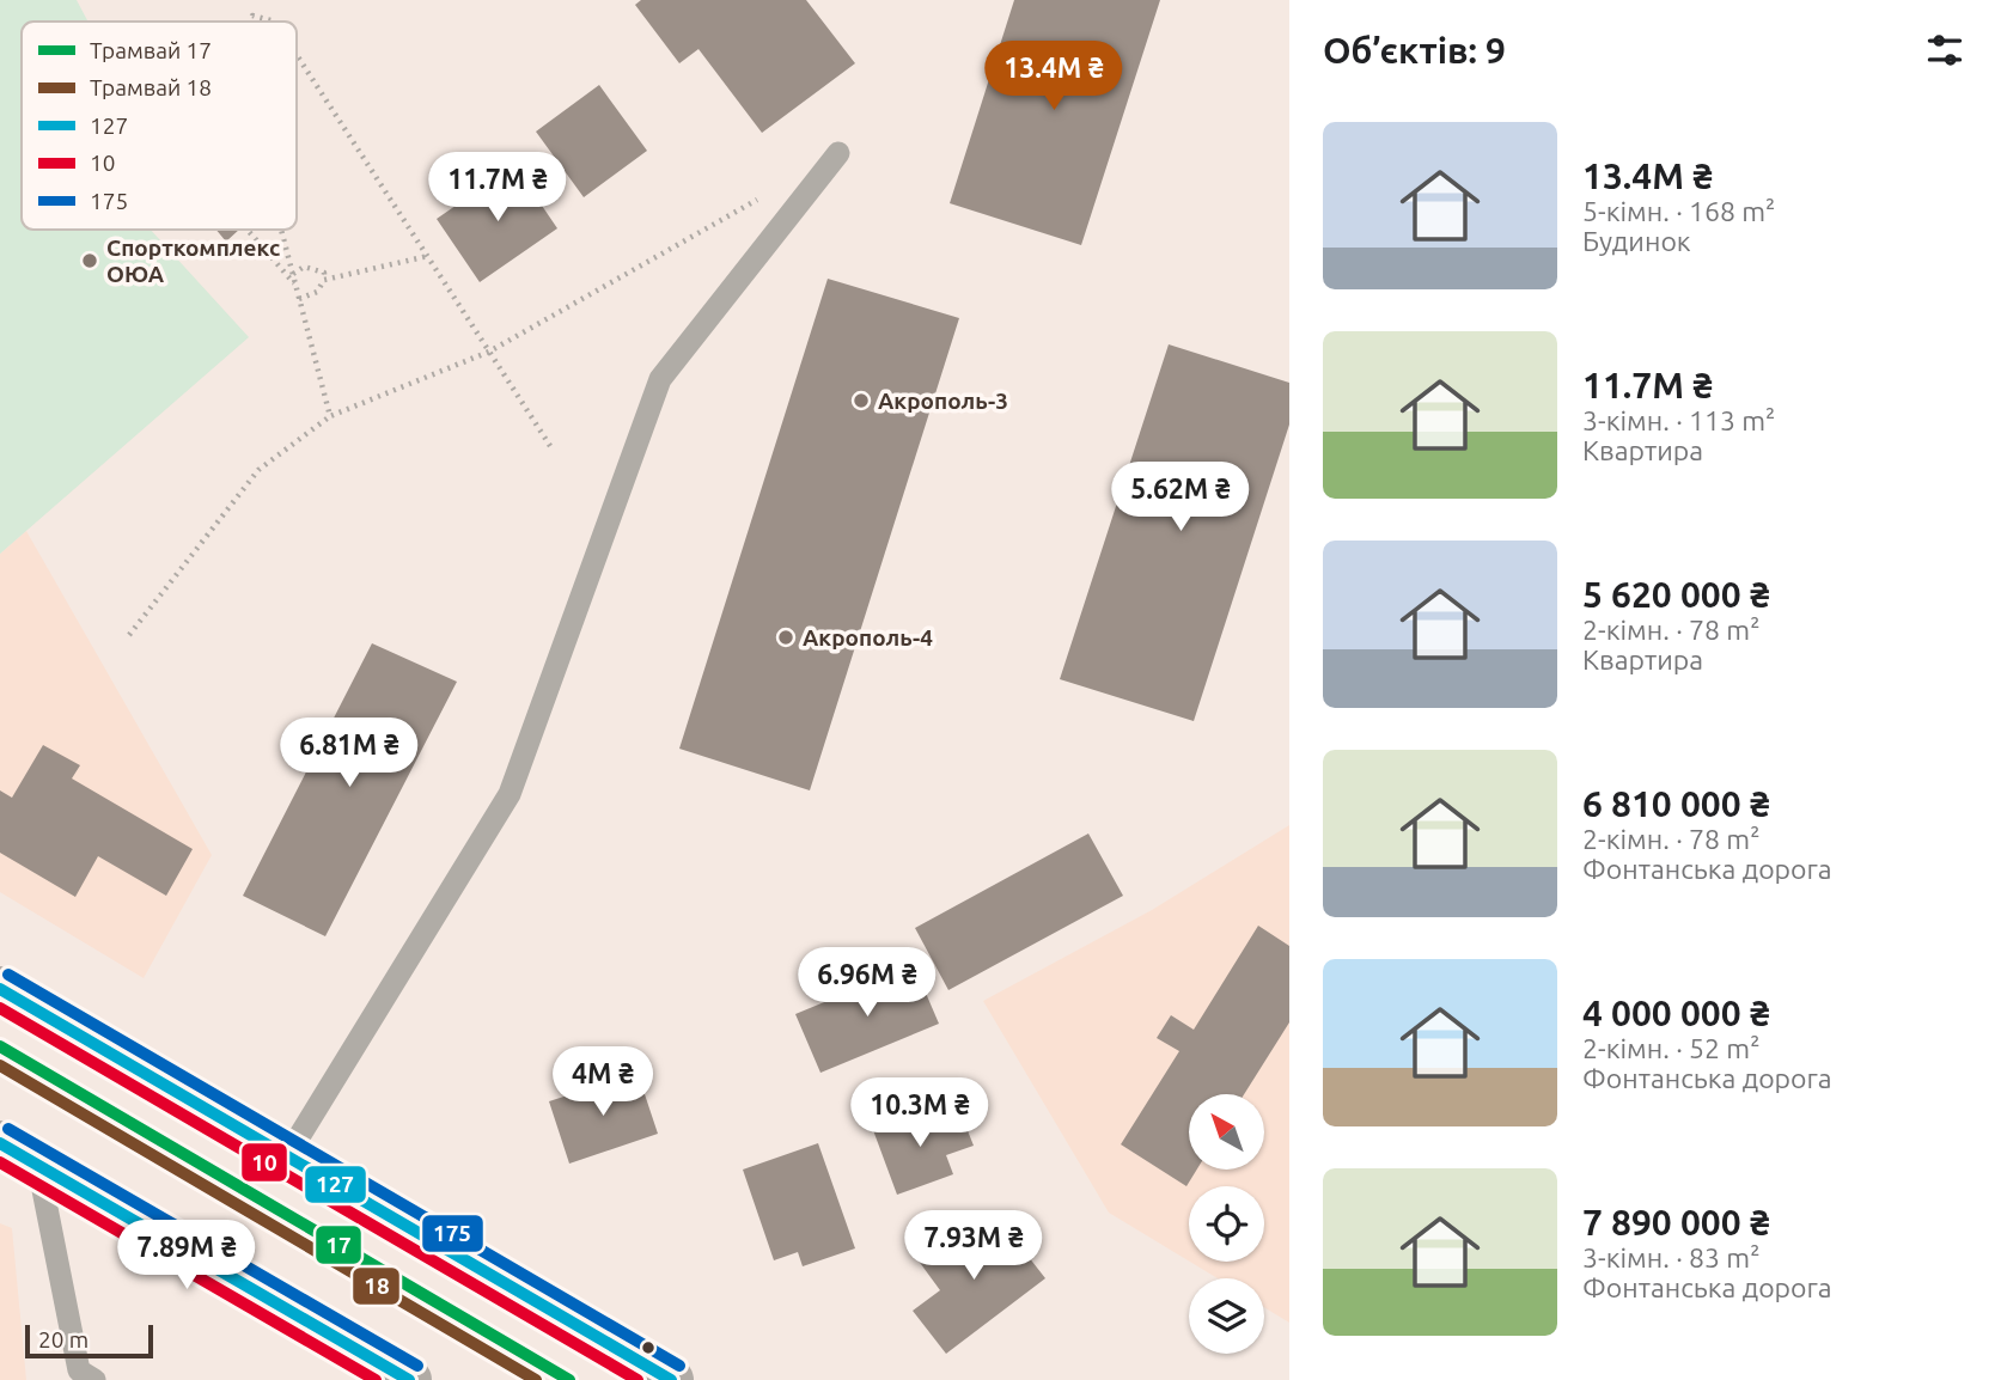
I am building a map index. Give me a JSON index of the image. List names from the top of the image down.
{
  "places": ["Спорткомплекс ОЮА", "Акрополь-3", "Акрополь-4"],
  "lines": [
    "transit line 175",
    "transit line 127",
    "transit line 10",
    "tram line 17",
    "tram line 18"
  ],
  "legend": [
    "Трамвай 17",
    "Трамвай 18",
    "127",
    "10",
    "175"
  ],
  "scale_bar": "20 m",
  "north": "top left",
  "page": {
    "heading": "Об’єктів: 9",
    "price": [
      "13.4M ₴",
      "11.7M ₴",
      "5.62M ₴",
      "6.81M ₴",
      "6.96M ₴",
      "4M ₴",
      "10.3M ₴",
      "7.93M ₴",
      "7.89M ₴"
    ],
    "list": [
      {
        "name": "13.4M ₴",
        "note": "5-кімн. · 168 m² · Будинок"
      },
      {
        "name": "11.7M ₴",
        "note": "3-кімн. · 113 m² · Квартира"
      },
      {
        "name": "5 620 000 ₴",
        "note": "2-кімн. · 78 m² · Квартира"
      },
      {
        "name": "6 810 000 ₴",
        "note": "2-кімн. · 78 m² · Фонтанська дорога"
      },
      {
        "name": "4 000 000 ₴",
        "note": "2-кімн. · 52 m² · Фонтанська дорога"
      },
      {
        "name": "7 890 000 ₴",
        "note": "3-кімн. · 83 m² · Фонтанська дорога"
      }
    ],
    "scale": "20 m"
  }
}
